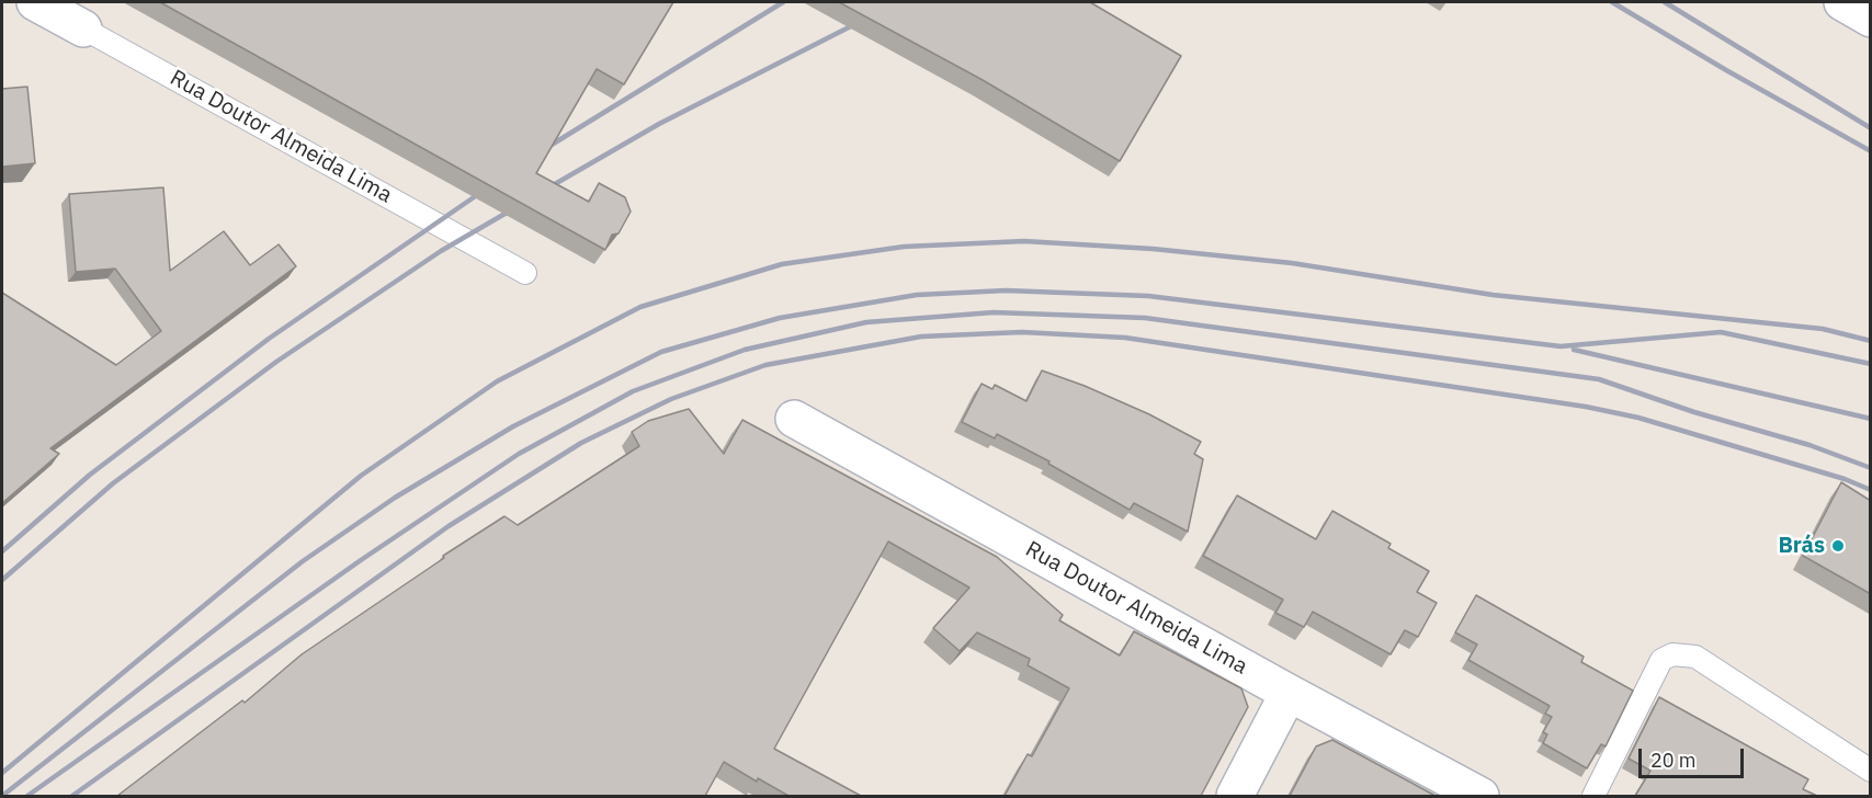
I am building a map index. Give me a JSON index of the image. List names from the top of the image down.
{
  "streets": {
    "street": ["Rua Doutor Almeida Lima"]
  },
  "places": ["Brás"],
  "scale_bar": "20 m"
}
